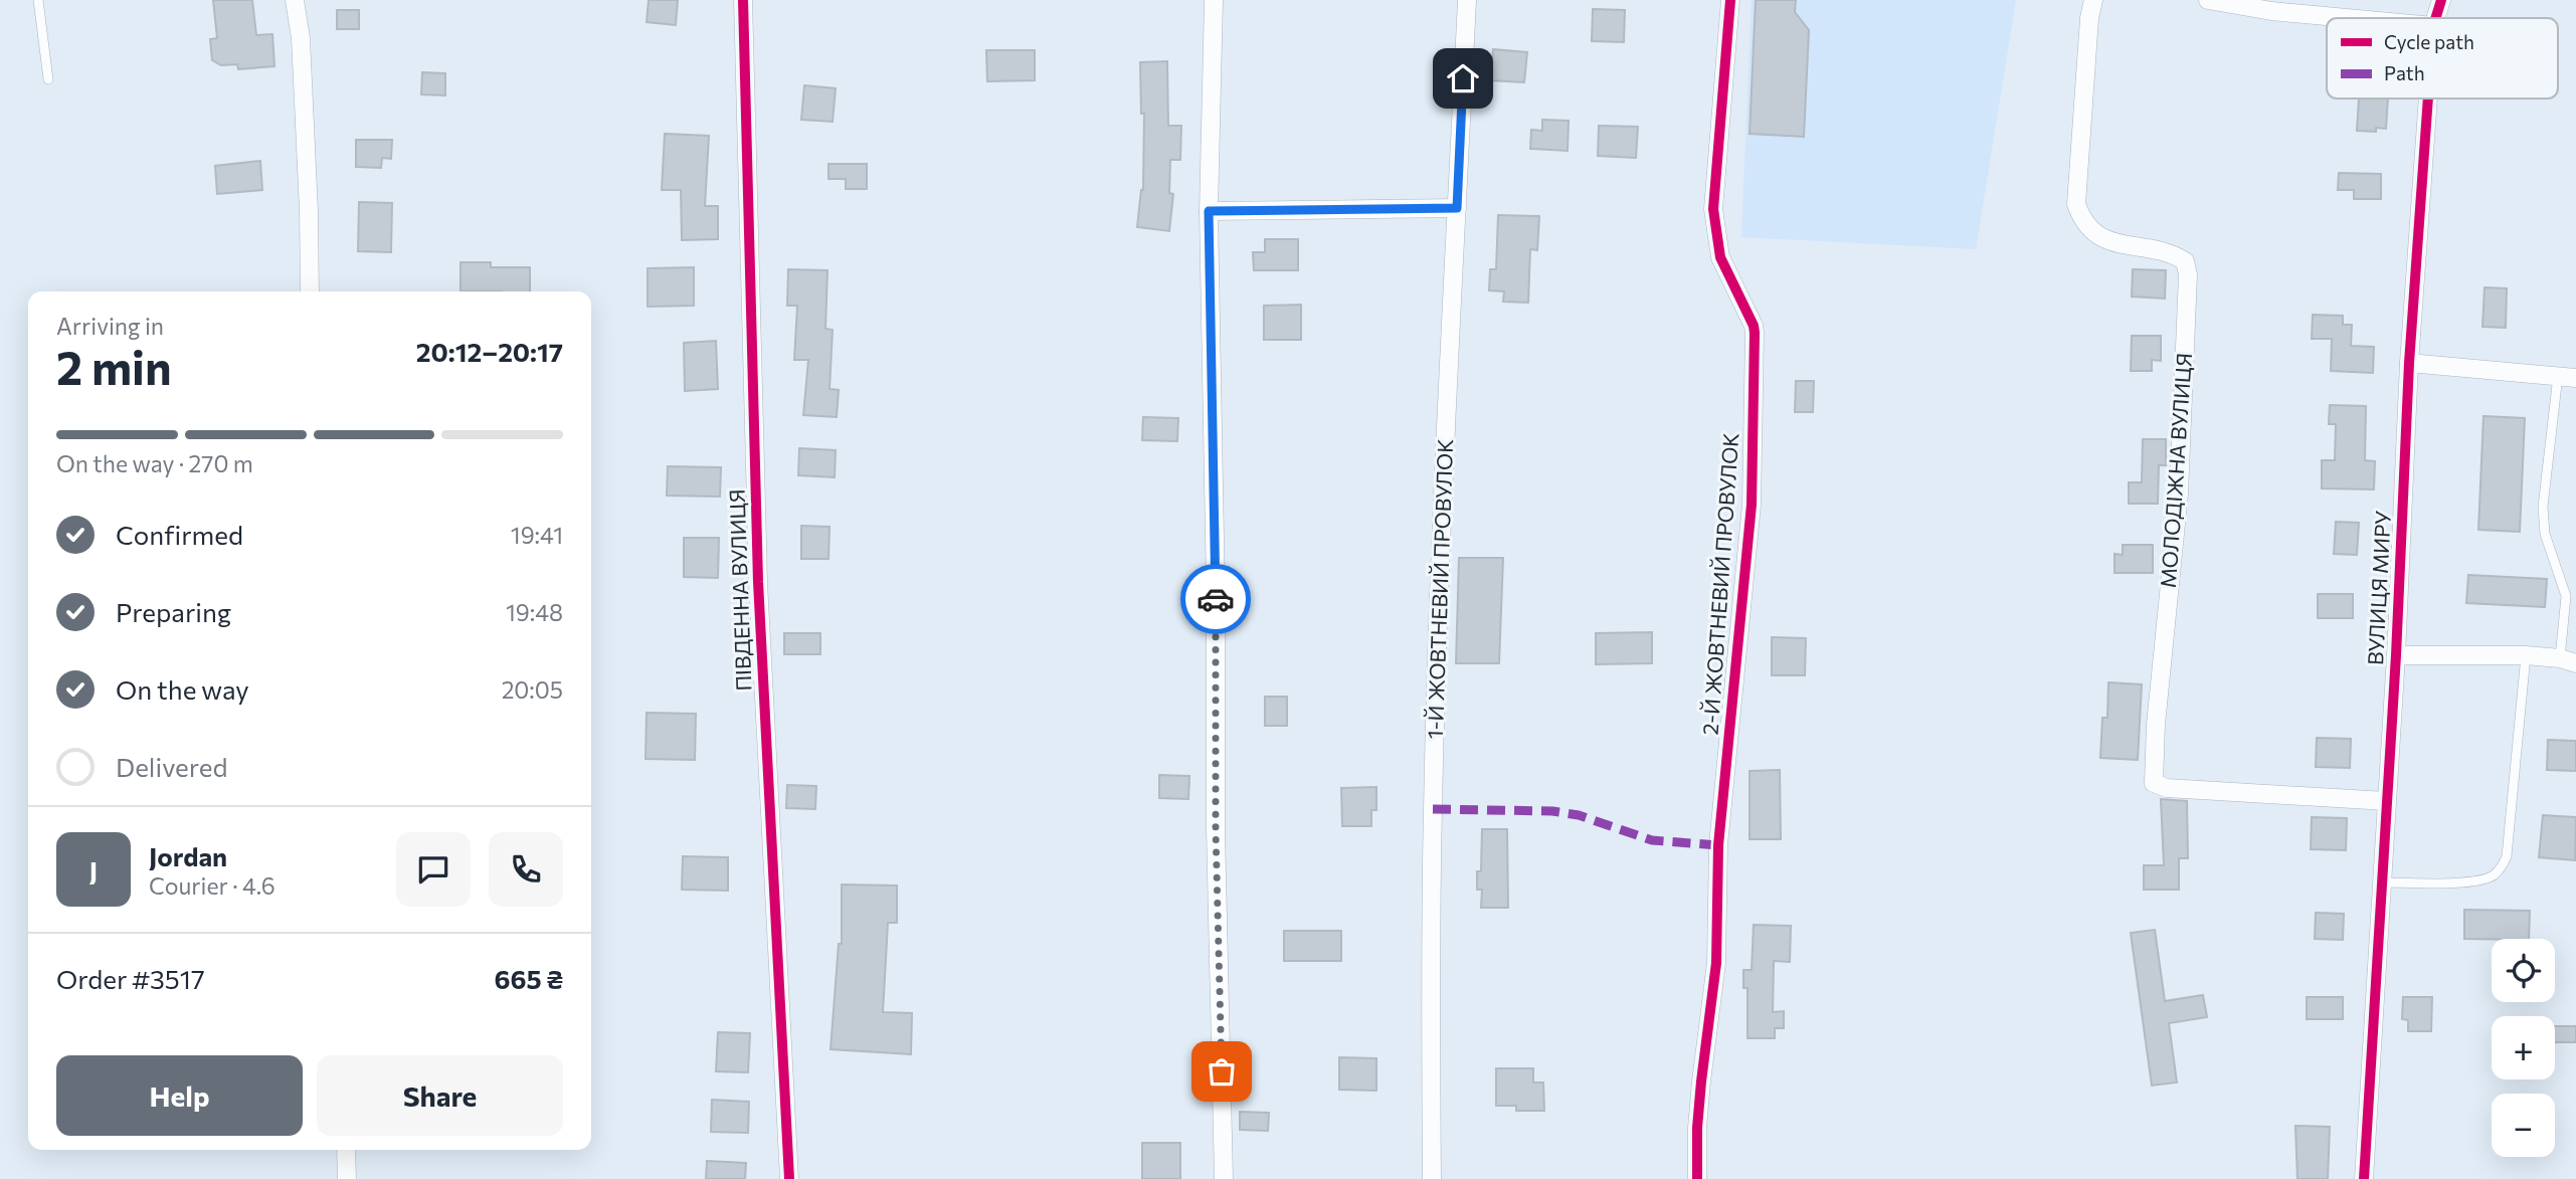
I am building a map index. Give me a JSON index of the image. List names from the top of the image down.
{
  "streets": {
    "street": [
      "МОЛОДІЖНА ВУЛИЦЯ",
      "2-Й ЖОВТНЕВИЙ ПРОВУЛОК",
      "ВУЛИЦЯ МИРУ",
      "1-Й ЖОВТНЕВИЙ ПРОВУЛОК",
      "ПІВДЕННА ВУЛИЦЯ"
    ]
  },
  "crossings": [
    ["МОЛОДІЖНА ВУЛИЦЯ", "ВУЛИЦЯ МИРУ"]
  ],
  "legend": ["Cycle path", "Path"],
  "page": {
    "heading": ["2 min", "Arriving in", "20:12–20:17"],
    "panel": [
      "Jordan",
      "Courier · 4.6",
      "Order #3517",
      "665 ₴"
    ],
    "bar": "On the way · 270 m",
    "list": [
      ["Confirmed", "19:41"],
      ["Preparing", "19:48"],
      ["On the way", "20:05"],
      "Delivered"
    ],
    "round": "J",
    "map_buttons": ["+", "−"],
    "buttons": ["Help", "Share"]
  }
}
